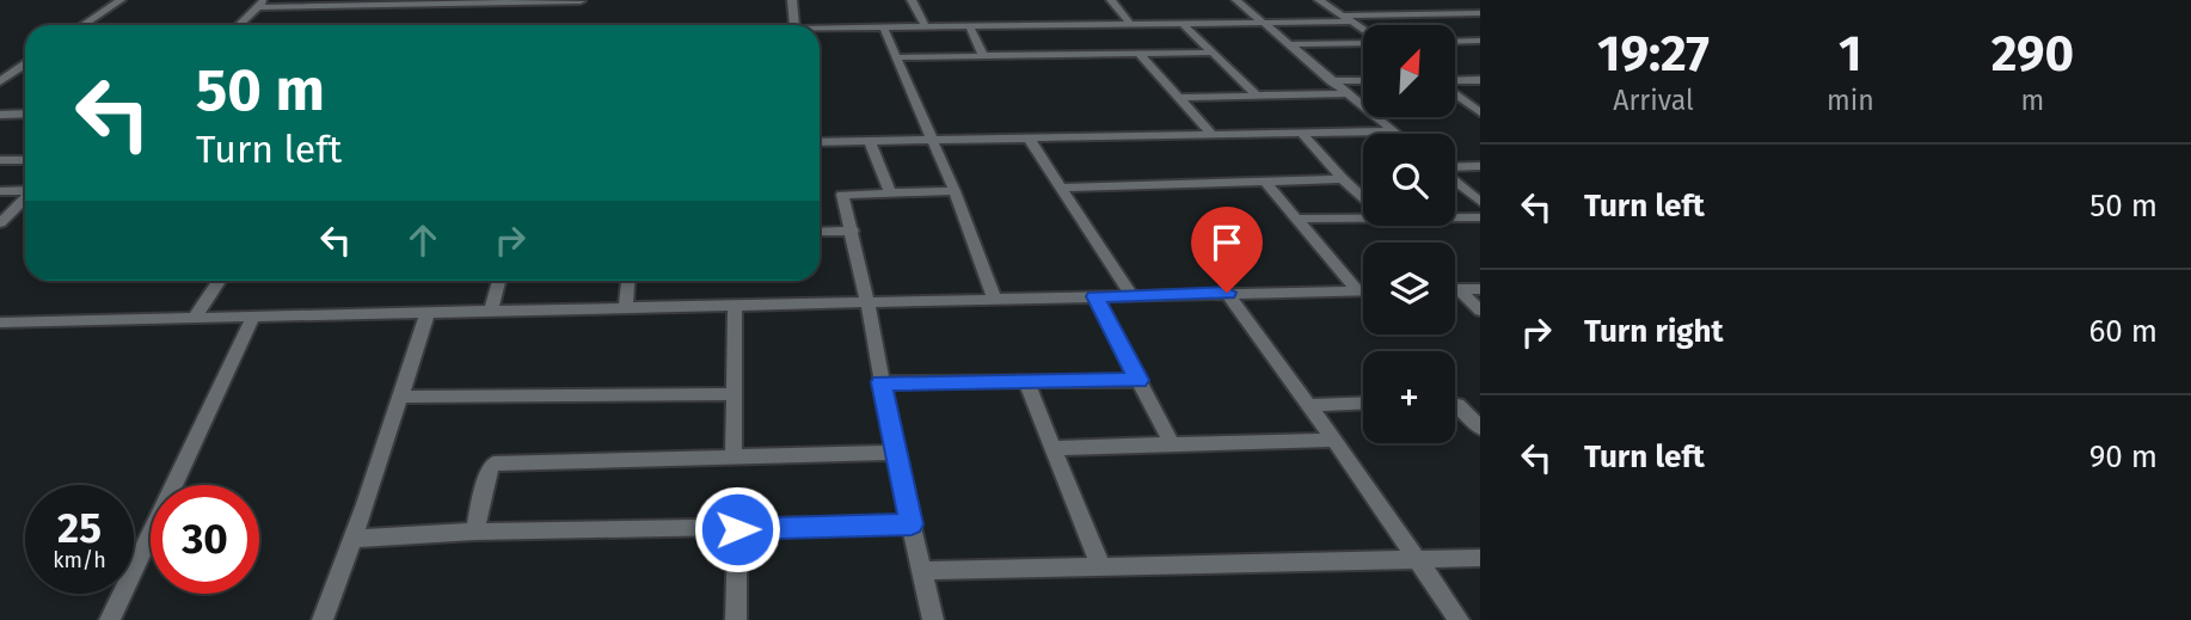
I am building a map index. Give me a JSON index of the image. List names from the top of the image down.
{
  "north": "top right",
  "page": {
    "eta": [
      "19:27",
      "Arrival",
      "1",
      "min",
      "290",
      "m"
    ],
    "map_buttons": "+",
    "turn": ["50 m", "Turn left"],
    "list": [
      {
        "name": "Turn left",
        "value": "50 m"
      },
      {
        "name": "Turn right",
        "value": "60 m"
      },
      {
        "name": "Turn left",
        "value": "90 m"
      }
    ],
    "speed": "25 km/h",
    "limit": "30"
  }
}
